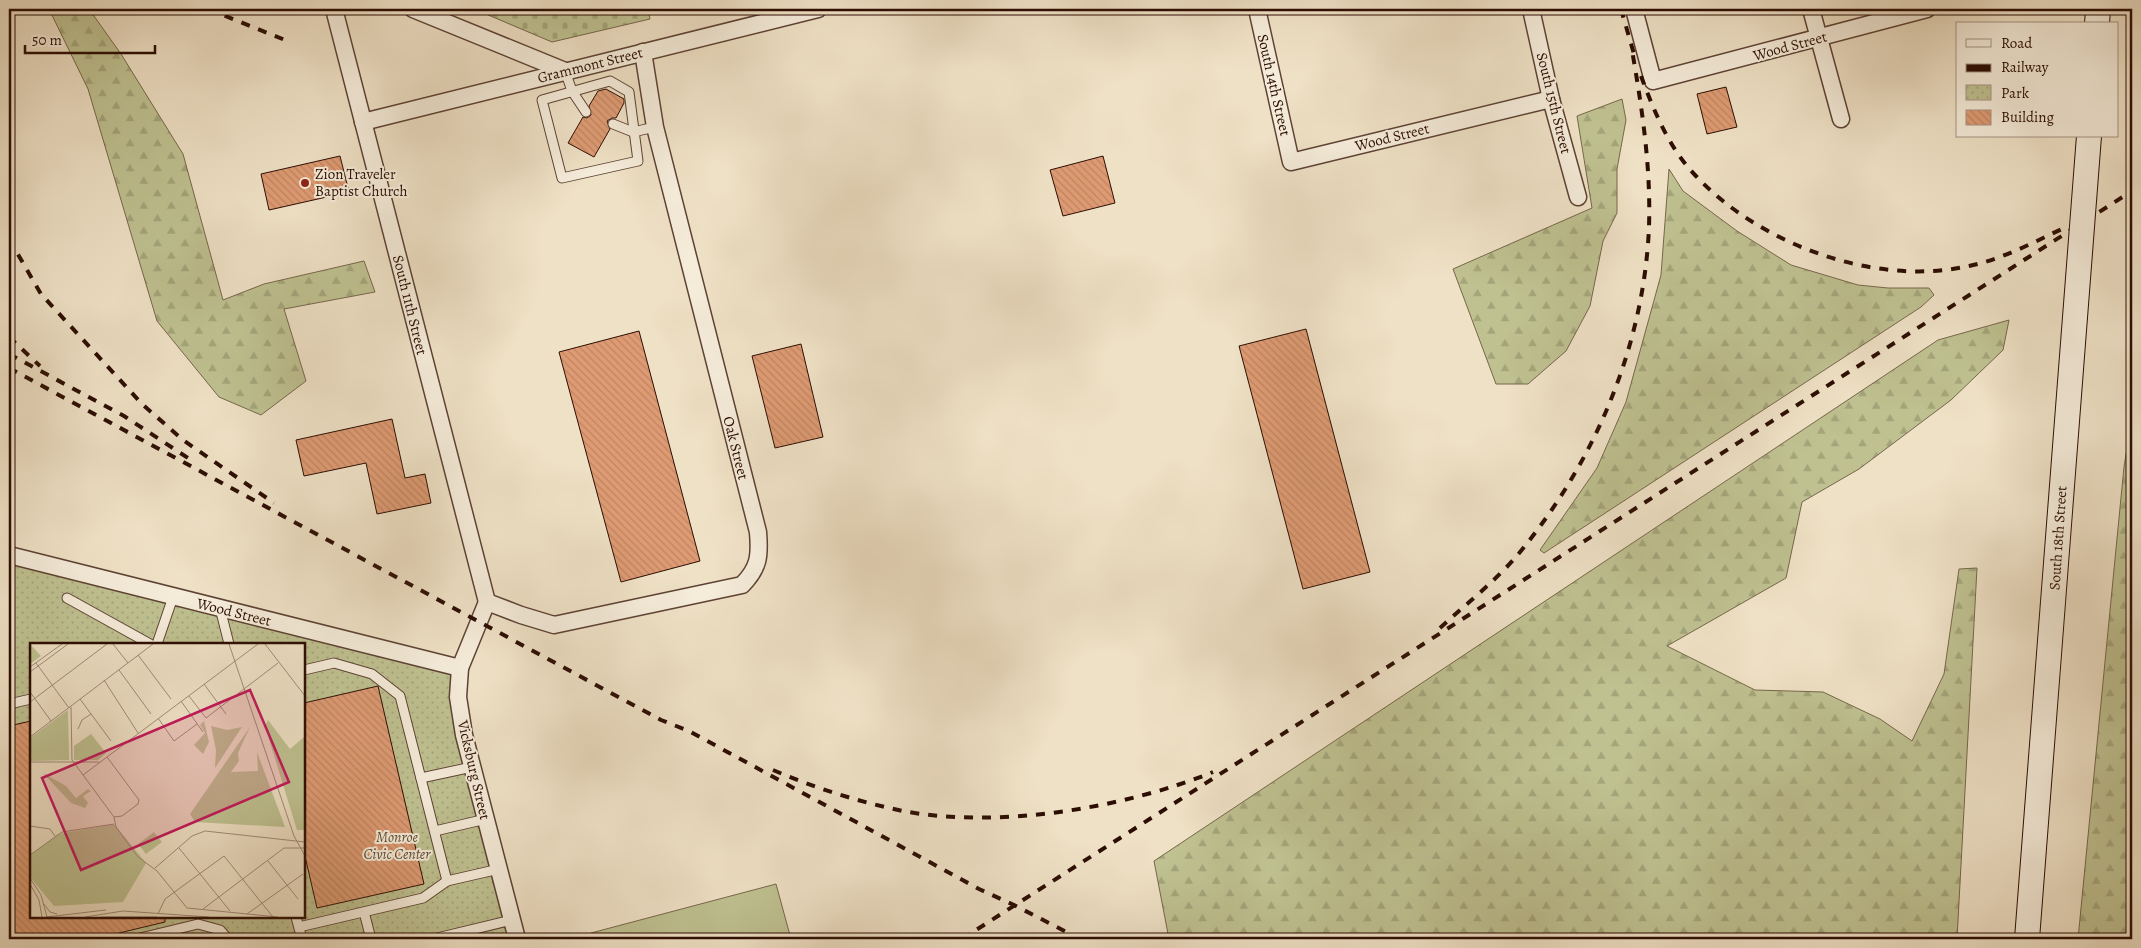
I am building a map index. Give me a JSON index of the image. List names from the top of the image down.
{
  "streets": {
    "main road": ["South 18th Street"],
    "street": [
      "Wood Street",
      "Grammont Street",
      "South 14th Street",
      "South 15th Street",
      "South 11th Street",
      "Oak Street",
      "Vicksburg Street"
    ]
  },
  "crossings": [
    ["Wood Street", "South 14th Street"],
    ["Wood Street", "South 15th Street"],
    ["Wood Street", "Vicksburg Street"],
    ["Grammont Street", "South 11th Street"],
    ["Grammont Street", "Oak Street"],
    ["South 11th Street", "Oak Street"],
    ["South 11th Street", "Vicksburg Street"],
    ["Oak Street", "Vicksburg Street"]
  ],
  "parks": ["Monroe Civic Center"],
  "places": ["Zion Traveler Baptist Church"],
  "legend": [
    "Road",
    "Railway",
    "Park",
    "Building"
  ],
  "scale_bar": "50 m"
}
